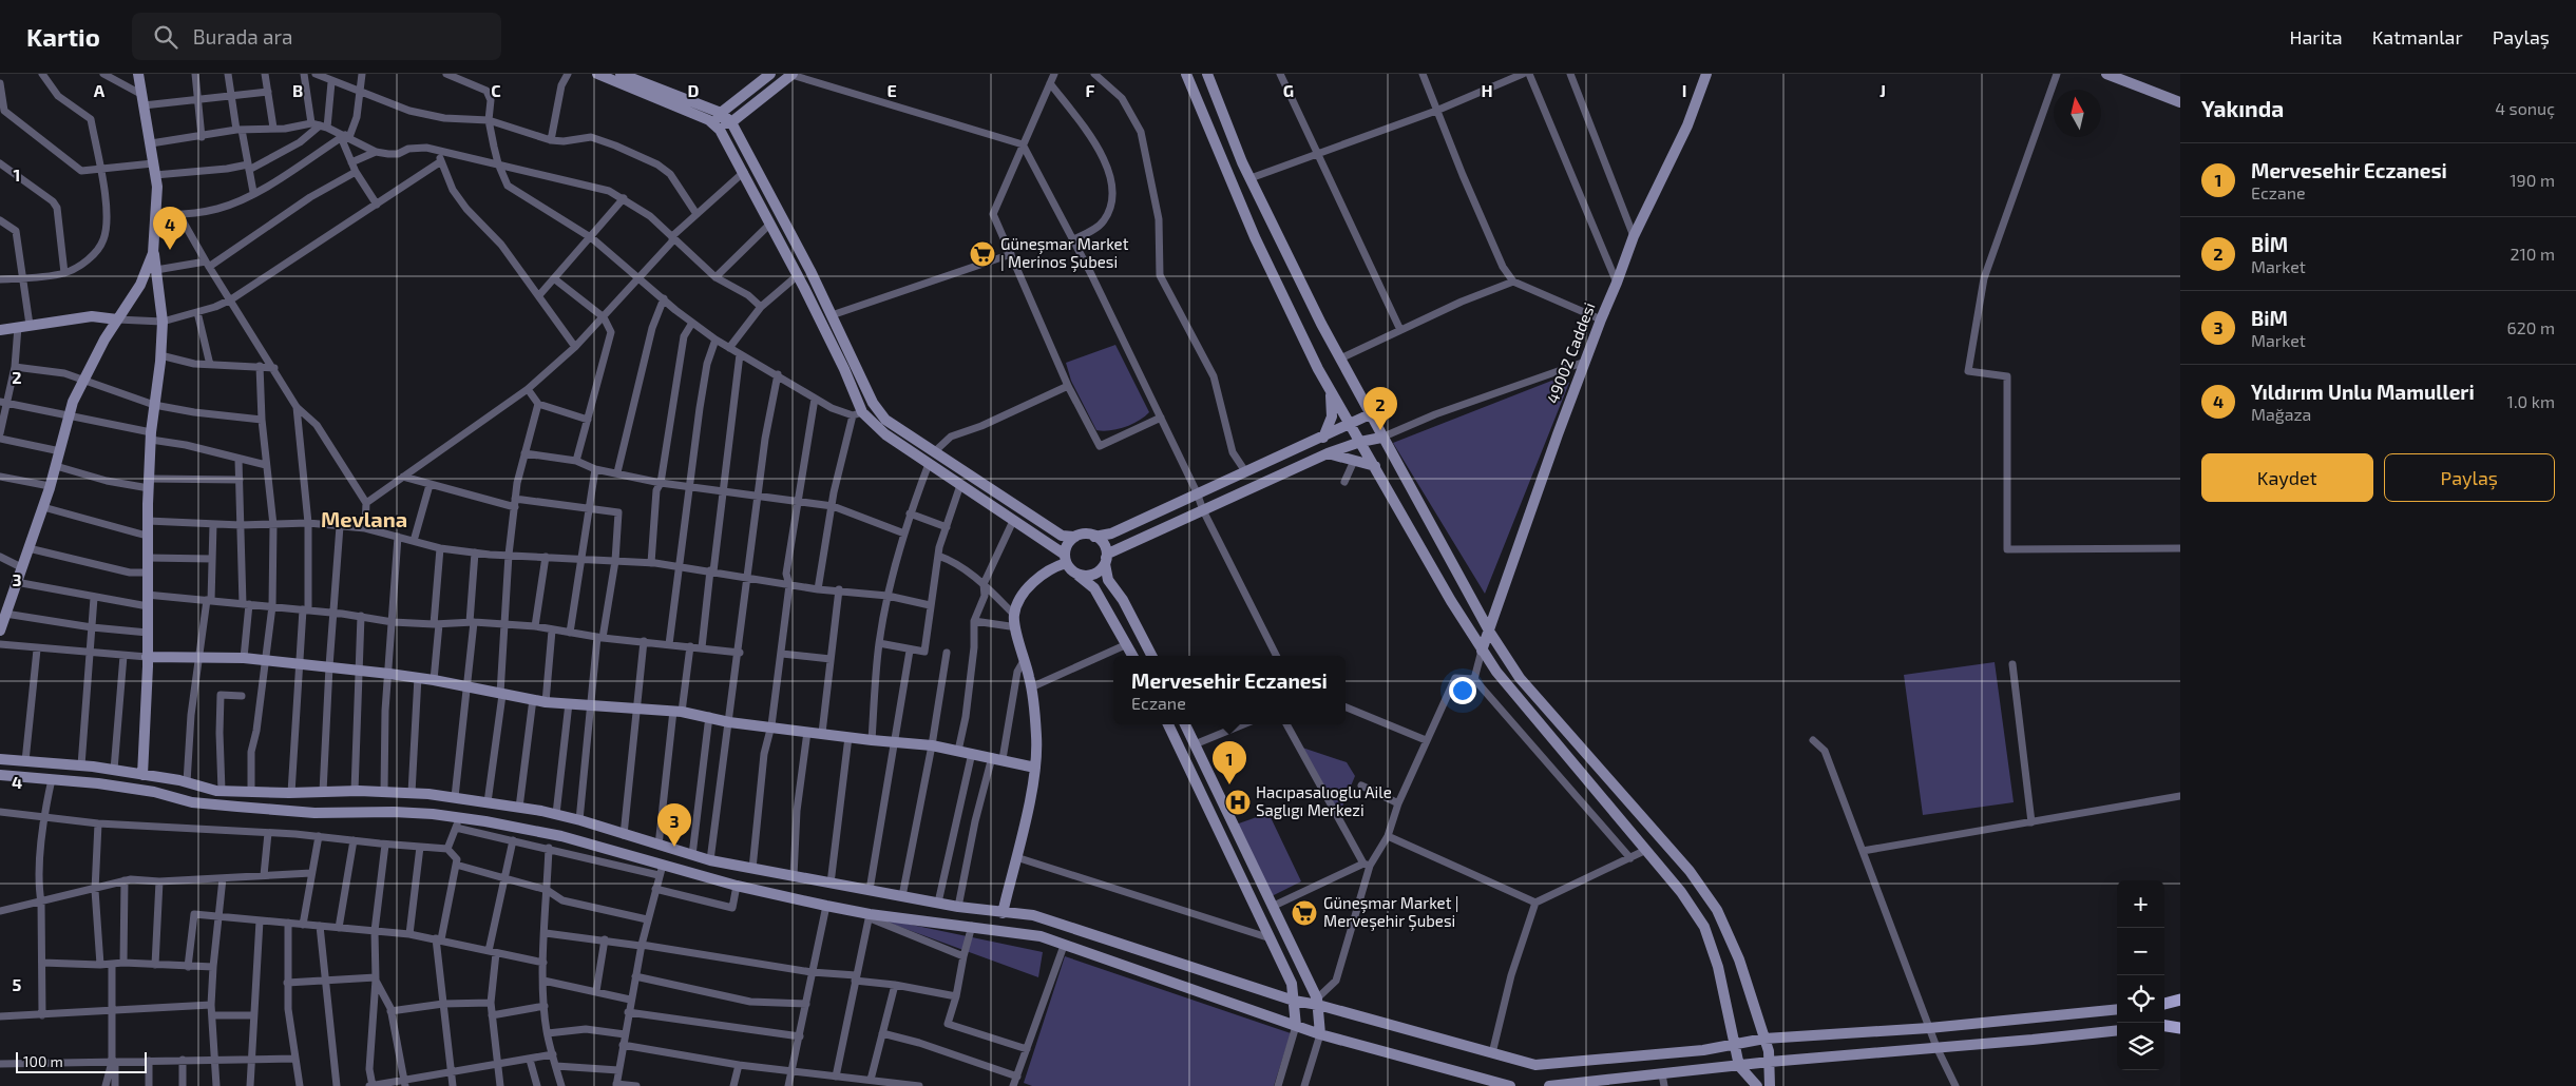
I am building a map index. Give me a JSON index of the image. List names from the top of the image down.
{
  "streets": {
    "street": ["49002 Caddesi"]
  },
  "districts": ["Mevlana"],
  "places": {
    "supermarket": ["Güneşmar Market | Merinos Şubesi", "Güneşmar Market | Merveşehir Şubesi"],
    "hospital": ["Hacıpasalıoglu Aile Saglıgı Merkezi"]
  },
  "scale_bar": "100 m",
  "north": "top",
  "page": {
    "header": "Kartio",
    "search": "Burada ara",
    "nav": ["Harita", "Katmanlar", "Paylaş"],
    "heading": ["Yakında", "4 sonuç"],
    "list": [
      {
        "mark": "1",
        "name": "Mervesehir Eczanesi",
        "note": "Eczane",
        "value": "190 m"
      },
      {
        "mark": "2",
        "name": "BİM",
        "note": "Market",
        "value": "210 m"
      },
      {
        "mark": "3",
        "name": "BiM",
        "note": "Market",
        "value": "620 m"
      },
      {
        "mark": "4",
        "name": "Yıldırım Unlu Mamulleri",
        "note": "Mağaza",
        "value": "1.0 km"
      }
    ],
    "pins": [
      "4",
      "2",
      "1",
      "3"
    ],
    "buttons": ["Kaydet", "Paylaş"],
    "popup": ["Mervesehir Eczanesi", "Eczane"],
    "map_buttons": ["+", "−"],
    "scale": "100 m"
  },
  "grid": {
    "columns": [
      "A",
      "B",
      "C",
      "D",
      "E",
      "F",
      "G",
      "H",
      "I",
      "J"
    ],
    "rows": [
      "1",
      "2",
      "3",
      "4",
      "5"
    ]
  }
}
